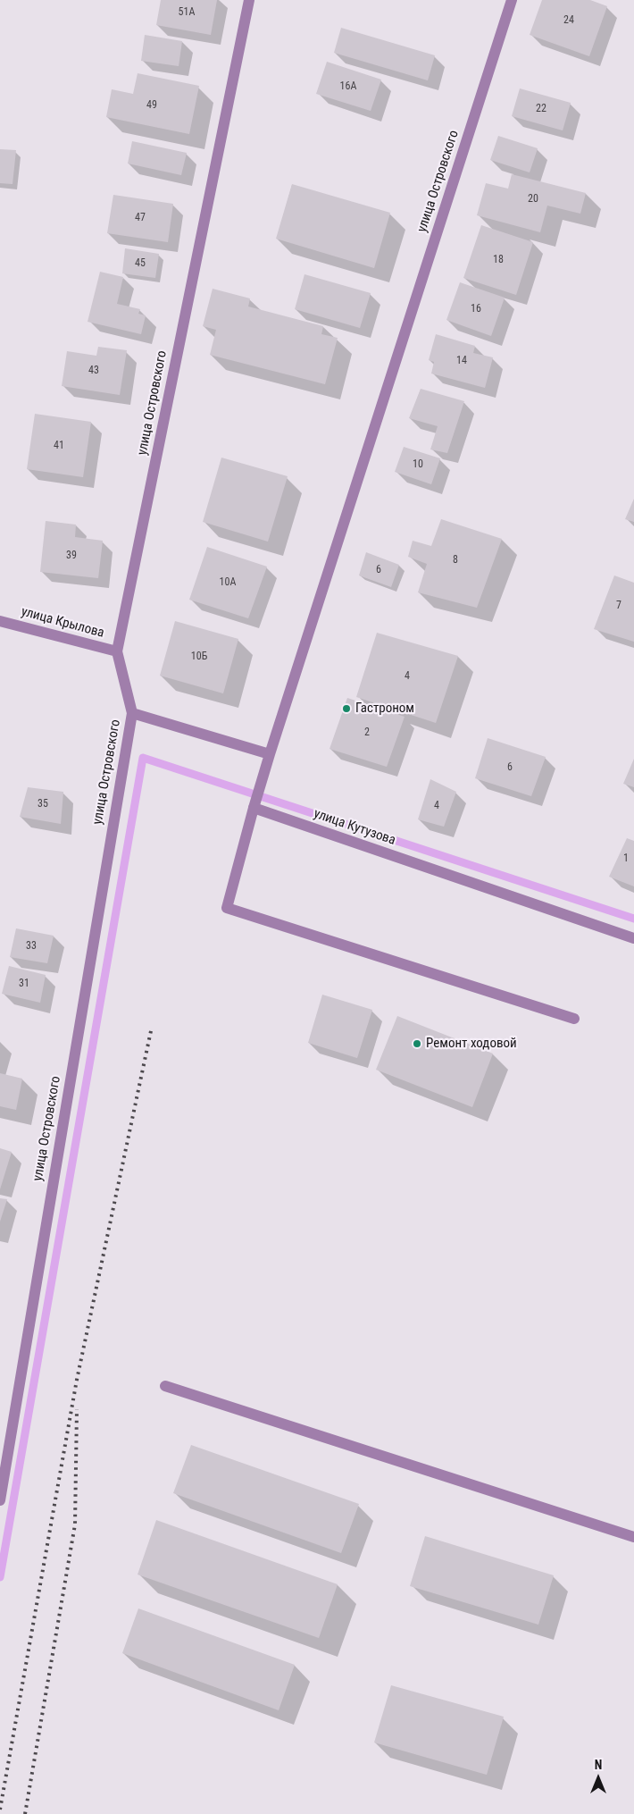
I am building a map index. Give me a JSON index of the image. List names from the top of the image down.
{
  "streets": {
    "street": ["улица Островского", "улица Крылова", "улица Кутузова"]
  },
  "crossings": [
    ["улица Островского", "улица Крылова"]
  ],
  "places": ["Гастроном", "Ремонт ходовой"],
  "house_numbers": [
    "51А",
    "24",
    "16А",
    "49",
    "22",
    "20",
    "47",
    "18",
    "45",
    "16",
    "14",
    "43",
    "41",
    "10",
    "39",
    "8",
    "6",
    "10А",
    "7",
    "10Б",
    "4",
    "2",
    "6",
    "35",
    "4",
    "1",
    "33",
    "31"
  ],
  "north": "top"
}
